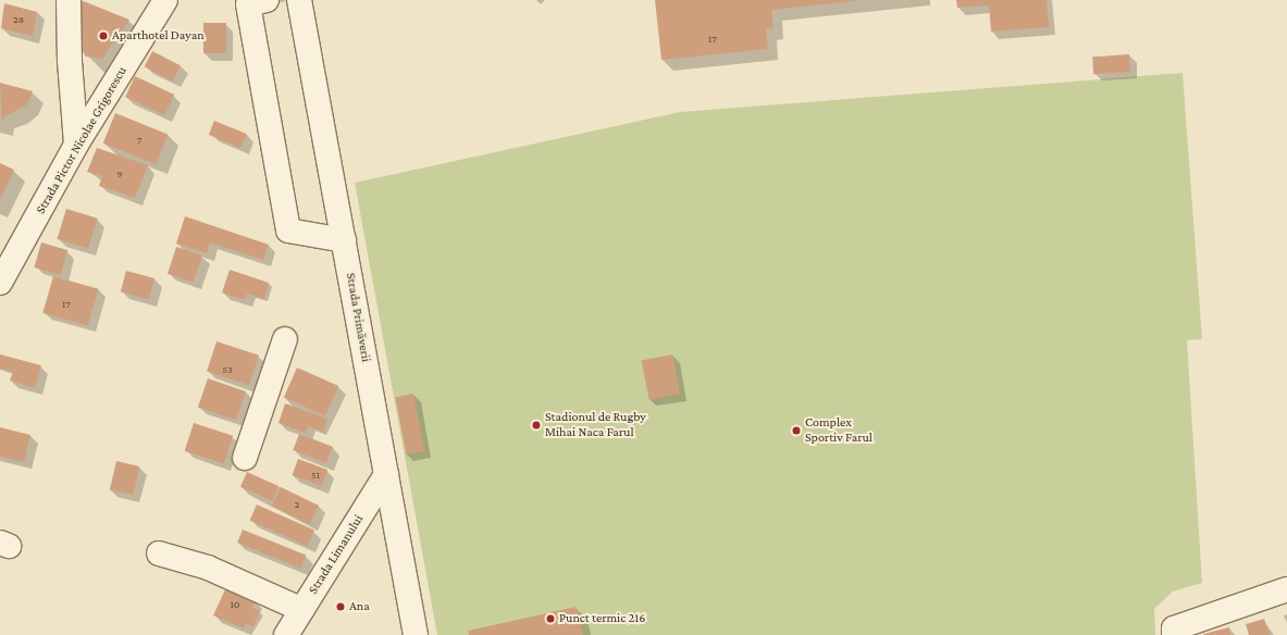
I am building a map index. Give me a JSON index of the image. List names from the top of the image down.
{
  "streets": {
    "street": ["Strada Pictor Nicolae Grigorescu", "Strada Primăverii", "Strada Limanului"]
  },
  "crossings": [
    ["Strada Primăverii", "Strada Limanului"]
  ],
  "places": [
    "Aparthotel Dayan",
    "Stadionul de Rugby Mihai Naca Farul",
    "Complex Sportiv Farul",
    "Ana",
    "Punct termic 216"
  ],
  "house_numbers": [
    "28",
    "17",
    "7",
    "9",
    "17",
    "53",
    "51",
    "2",
    "10"
  ]
}
